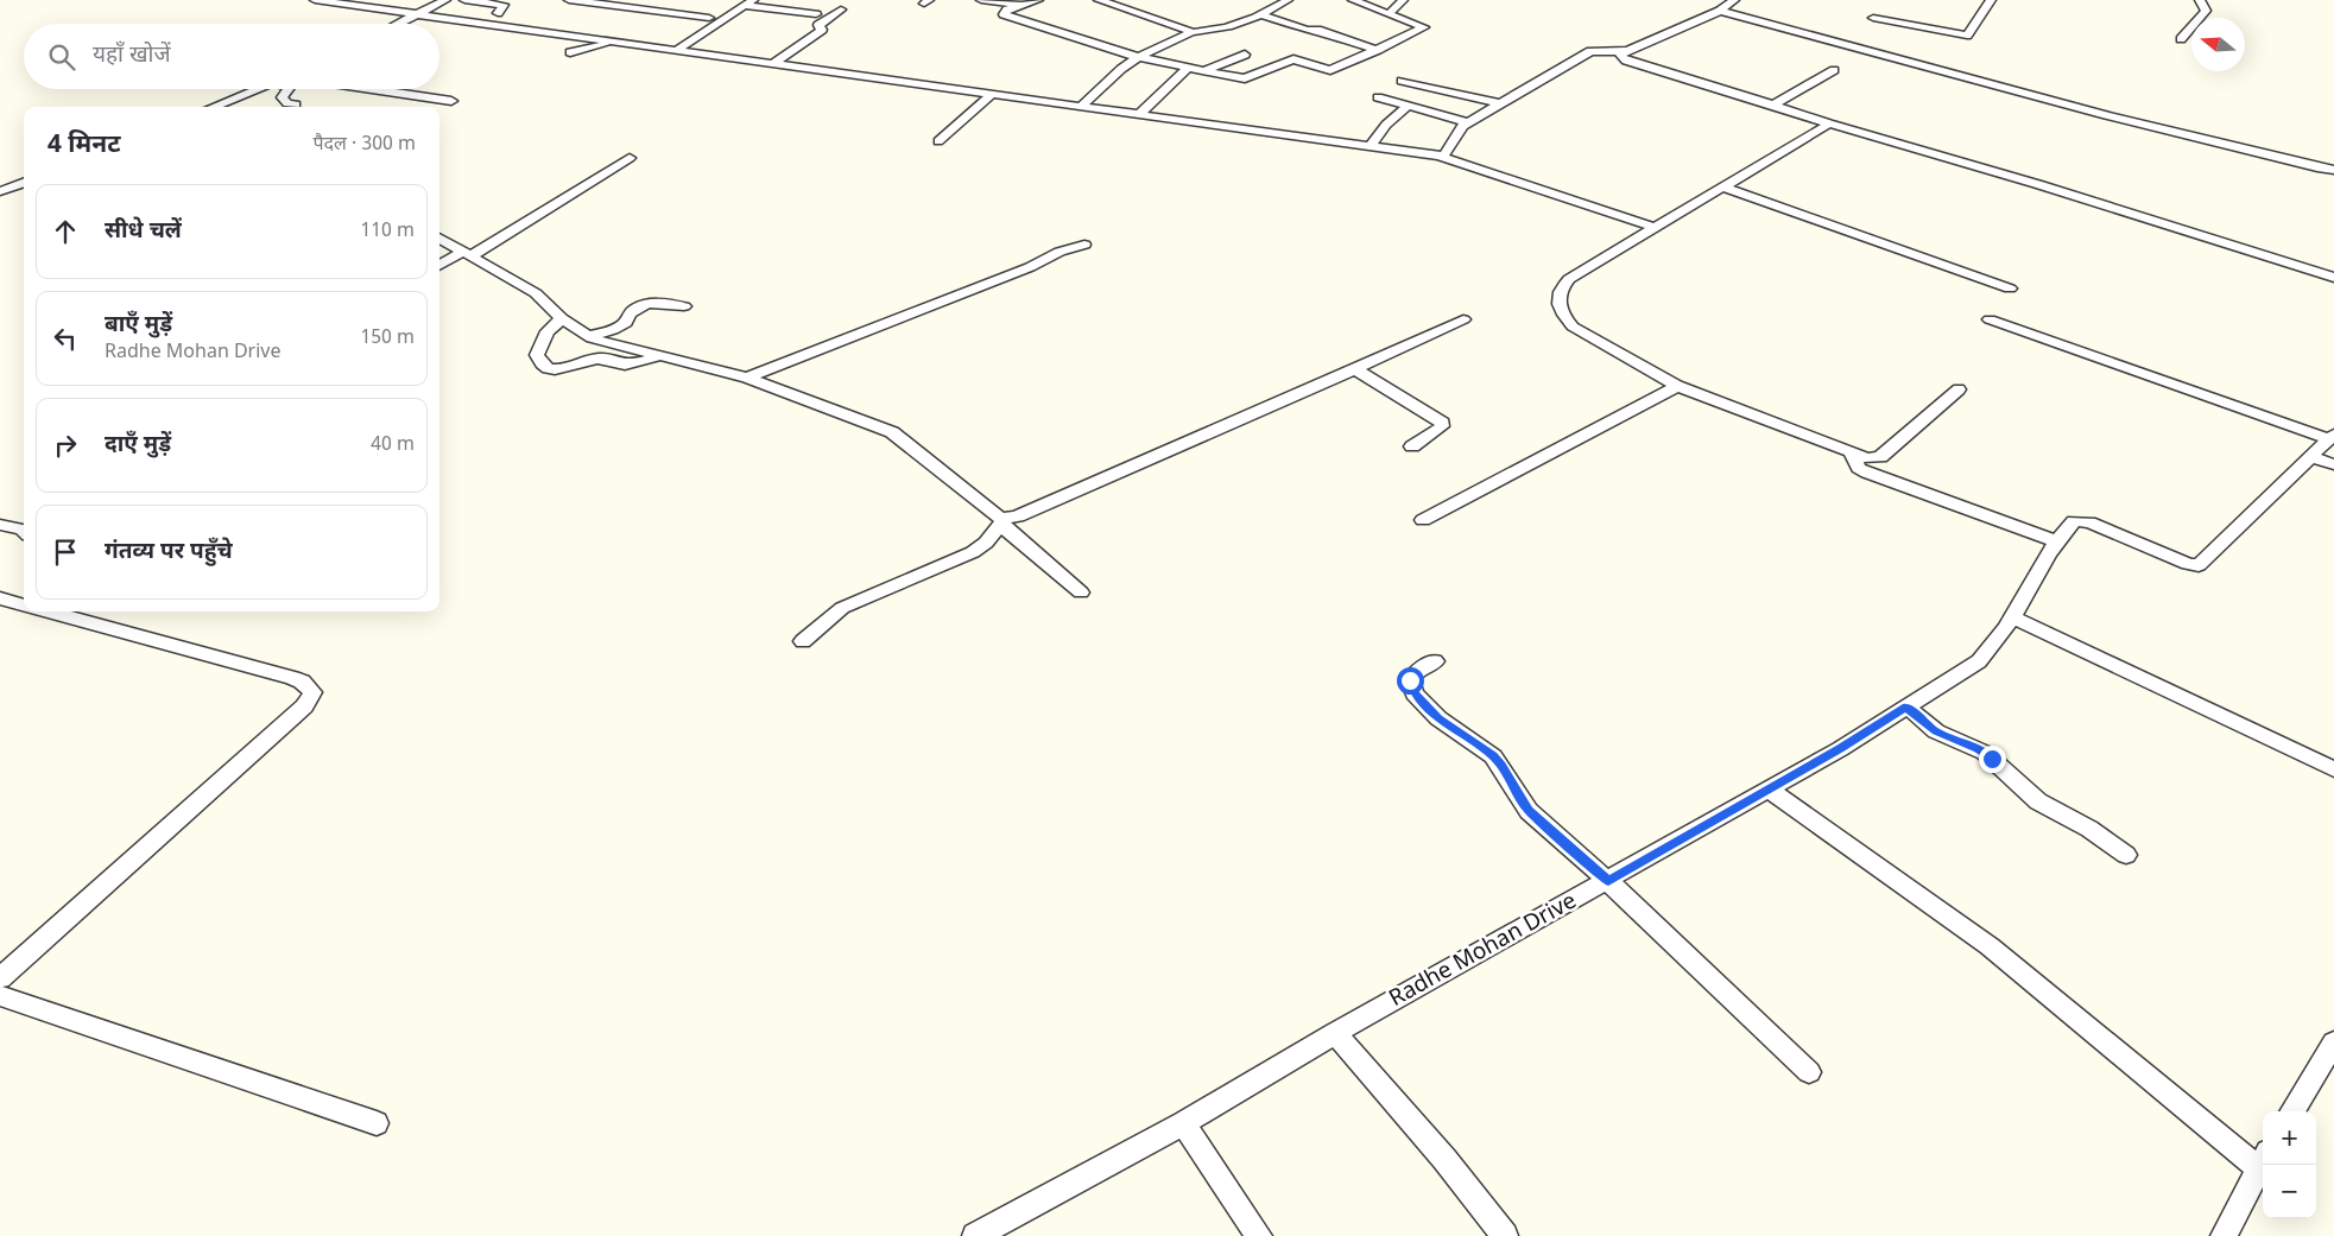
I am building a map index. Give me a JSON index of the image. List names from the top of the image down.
{
  "streets": {
    "street": ["Radhe Mohan Drive"]
  },
  "north": "left",
  "page": {
    "search": "यहाँ खोजें",
    "heading": ["4 मिनट", "पैदल · 300 m"],
    "list": [
      ["सीधे चलें", "110 m"],
      ["बाएँ मुड़ें", "Radhe Mohan Drive", "150 m"],
      ["दाएँ मुड़ें", "40 m"],
      "गंतव्य पर पहुँचे"
    ],
    "map_buttons": ["+", "−"]
  }
}
